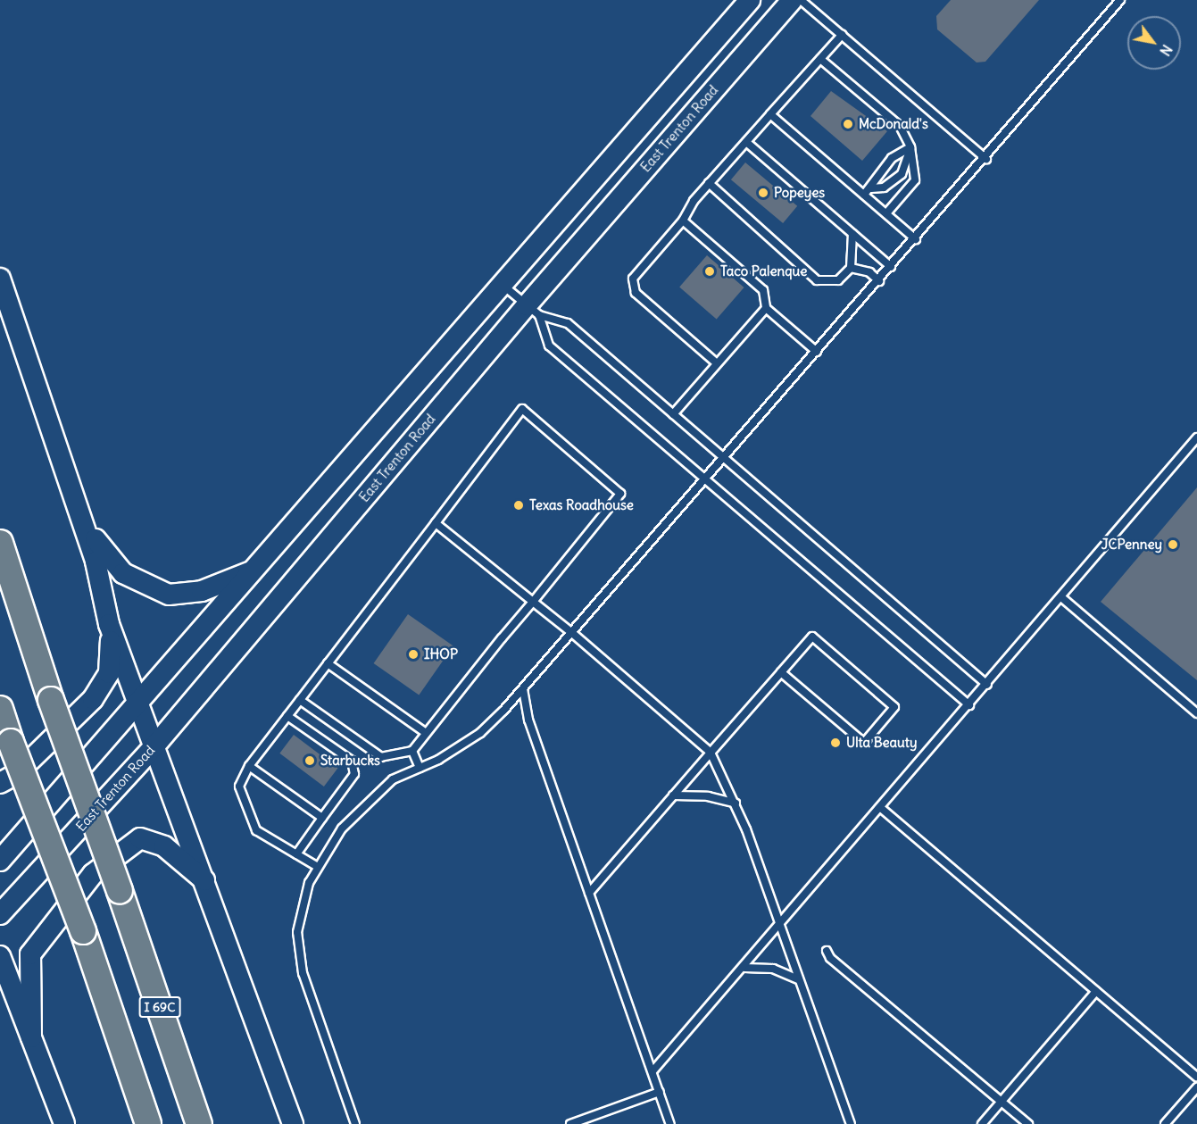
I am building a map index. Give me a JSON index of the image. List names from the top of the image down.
{
  "streets": {
    "highway": ["I 69C"],
    "main road": ["East Trenton Road"]
  },
  "places": [
    "McDonald's",
    "Popeyes",
    "Taco Palenque",
    "Texas Roadhouse",
    "JCPenney",
    "IHOP",
    "Ulta Beauty",
    "Starbucks"
  ],
  "north": "bottom right"
}
